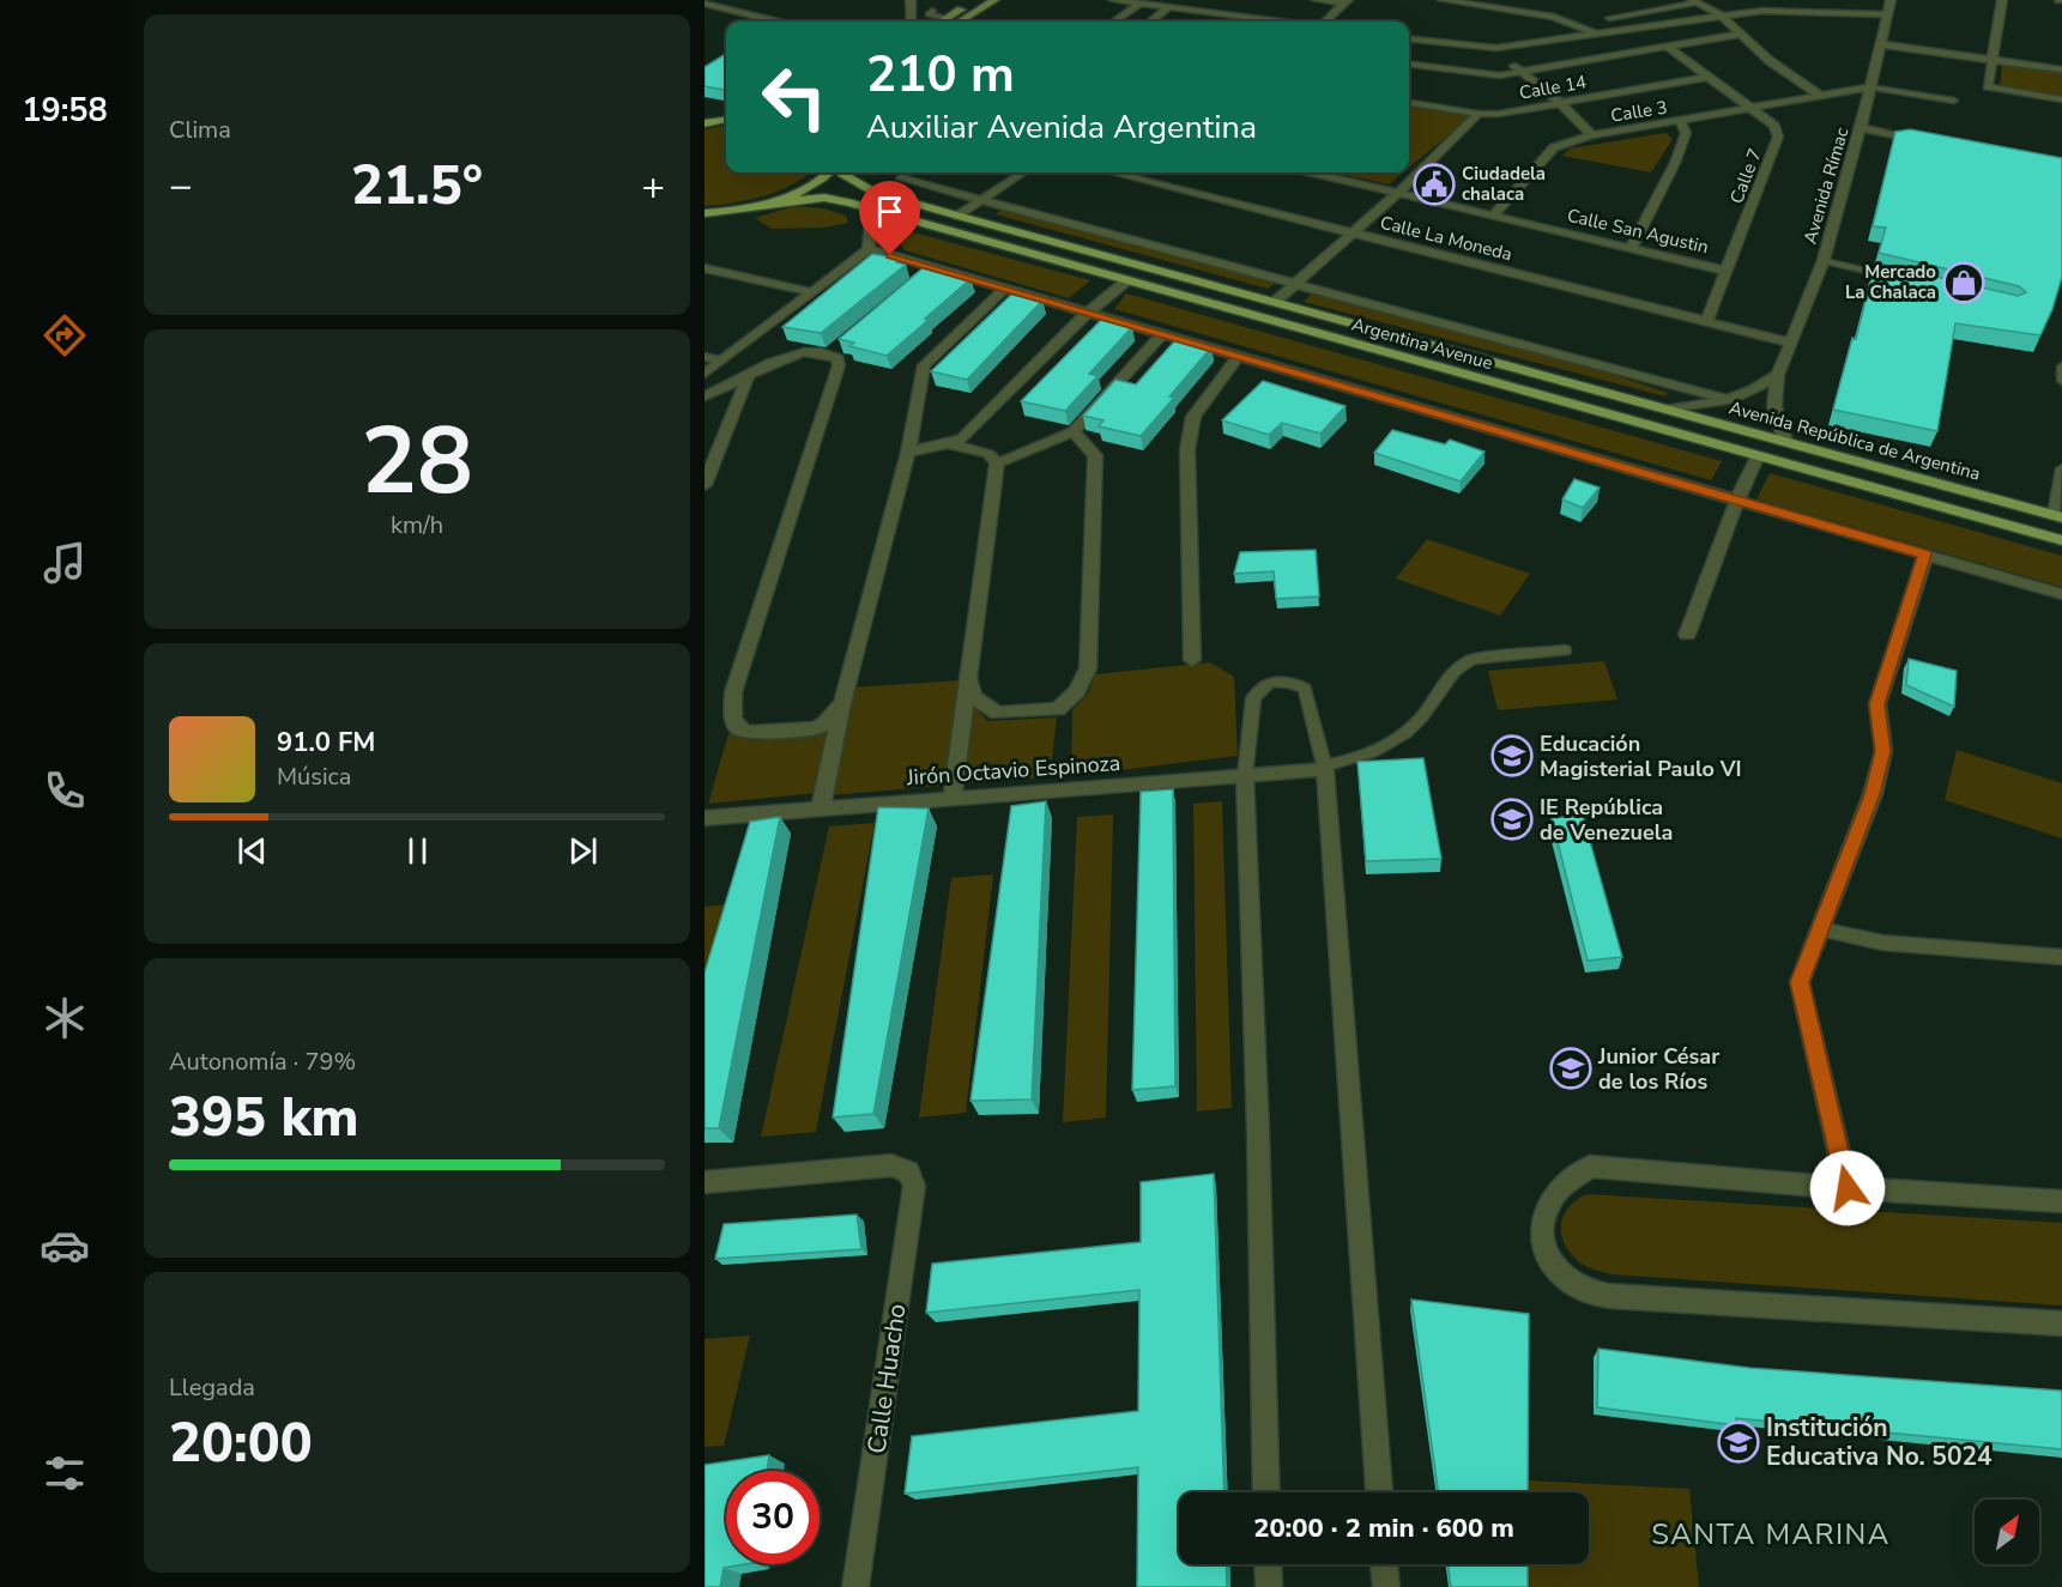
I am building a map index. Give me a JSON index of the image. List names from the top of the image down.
{
  "streets": {
    "main road": ["Argentina Avenue", "Avenida República de Argentina"],
    "street": [
      "Calle 14",
      "Calle 3",
      "Calle 7",
      "Avenida Rímac",
      "Calle San Agustin",
      "Calle La Moneda",
      "Jirón Octavio Espinoza",
      "Calle Huacho"
    ]
  },
  "crossings": [
    ["Calle 14", "Calle 7"],
    ["Calle 3", "Calle 7"],
    ["Calle 3", "Avenida Rímac"],
    ["Calle 3", "Calle San Agustin"],
    ["Calle 7", "Calle San Agustin"],
    ["Calle 7", "Calle La Moneda"],
    ["Avenida Rímac", "Calle La Moneda"],
    ["Avenida Rímac", "Avenida República de Argentina"],
    ["Argentina Avenue", "Avenida República de Argentina"]
  ],
  "districts": ["SANTA MARINA"],
  "places": {
    "public building": ["Ciudadela chalaca"],
    "shop": ["Mercado La Chalaca"],
    "school or university": [
      "Educación Magisterial Paulo VI",
      "IE República de Venezuela",
      "Junior César de los Ríos",
      "Institución Educativa No. 5024"
    ]
  },
  "north": "top right",
  "page": {
    "tabs": "19:58",
    "tile": [
      "Clima",
      ["28", "km/h"],
      ["Autonomía · 79%", "395 km"],
      ["Llegada", "20:00"]
    ],
    "turn": ["210 m", "Auxiliar Avenida Argentina"],
    "heat": ["−", "21.5°", "+"],
    "song": ["91.0 FM", "Música"],
    "limit": "30",
    "trip": "20:00 · 2 min · 600 m"
  }
}
